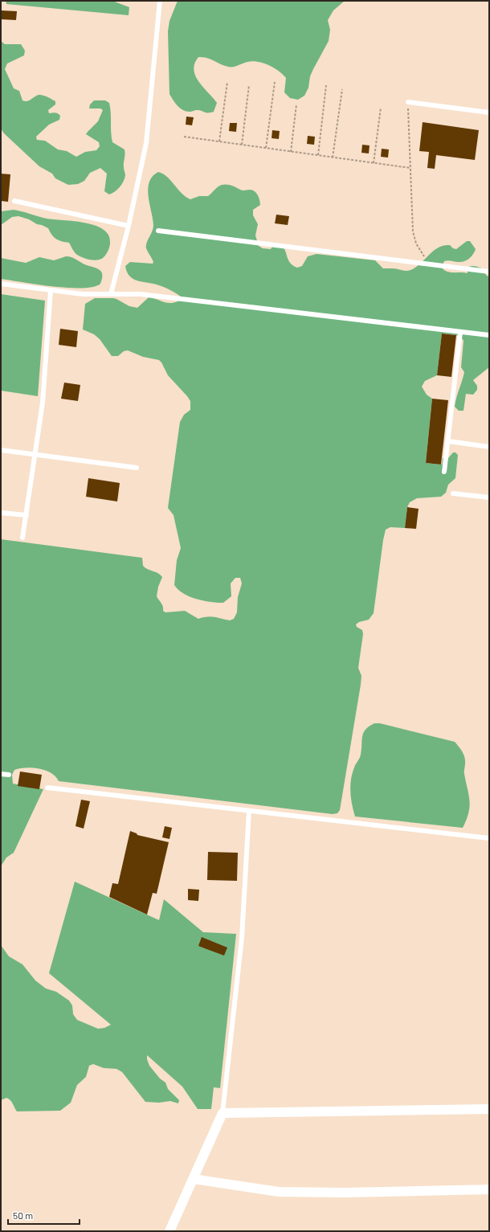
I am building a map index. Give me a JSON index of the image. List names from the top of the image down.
{
  "scale_bar": "50 m"
}
